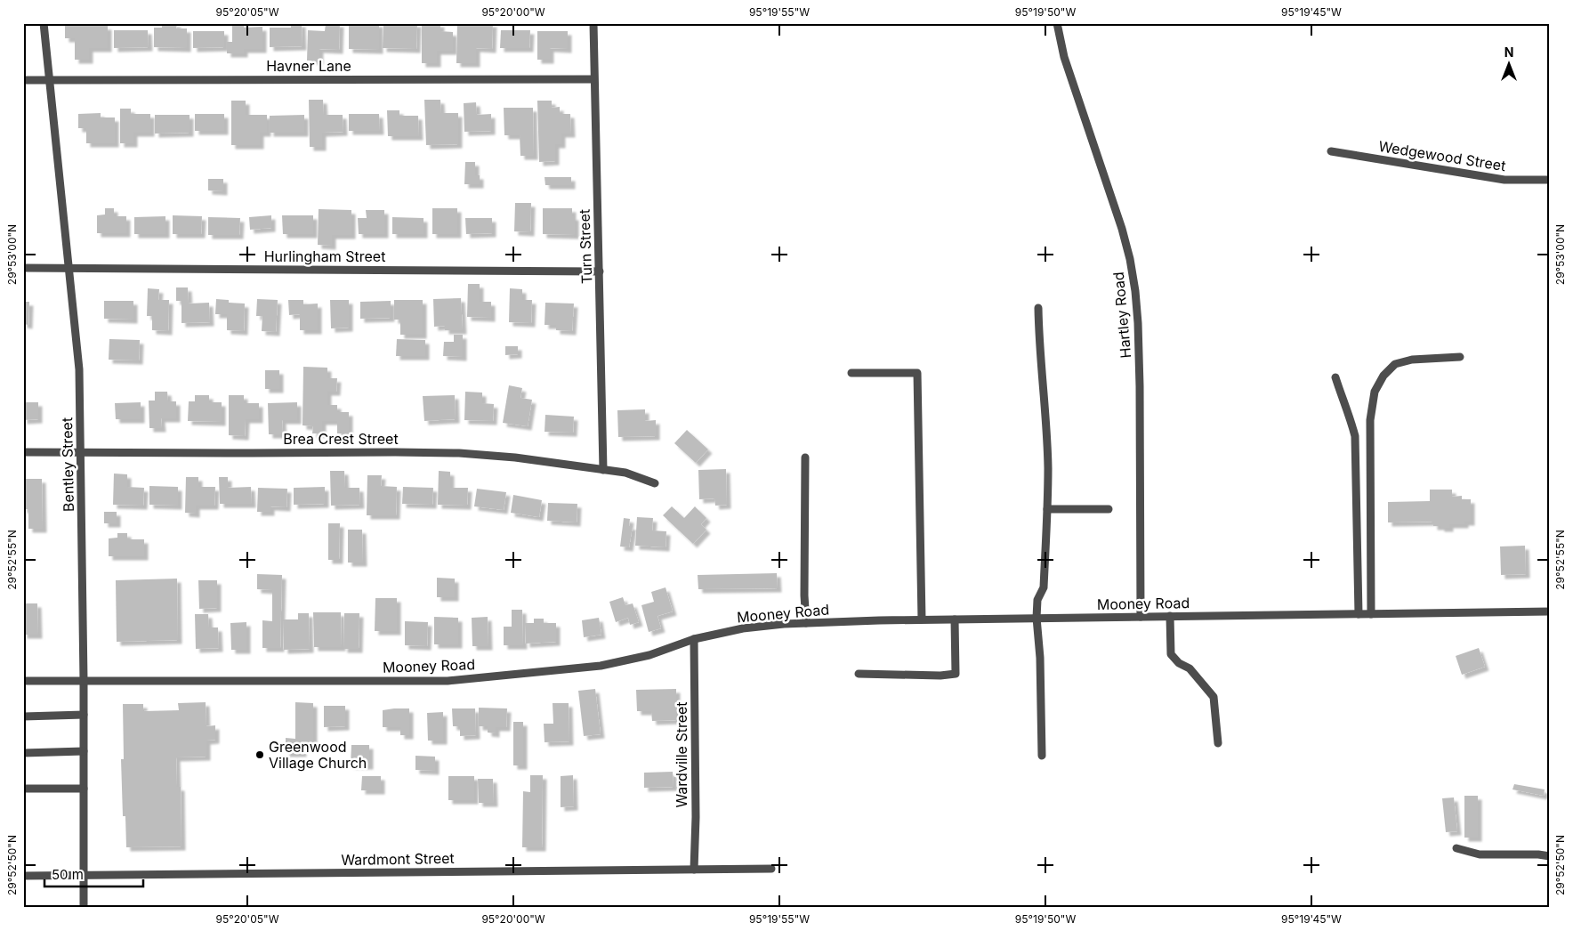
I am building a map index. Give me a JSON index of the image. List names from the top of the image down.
{
  "streets": {
    "street": [
      "Havner Lane",
      "Wedgewood Street",
      "Turn Street",
      "Hurlingham Street",
      "Hartley Road",
      "Brea Crest Street",
      "Bentley Street",
      "Mooney Road",
      "Wardville Street",
      "Wardmont Street"
    ]
  },
  "crossings": [
    ["Havner Lane", "Turn Street"],
    ["Havner Lane", "Bentley Street"],
    ["Turn Street", "Hurlingham Street"],
    ["Turn Street", "Brea Crest Street"],
    ["Hurlingham Street", "Bentley Street"],
    ["Hartley Road", "Mooney Road"],
    ["Brea Crest Street", "Bentley Street"],
    ["Bentley Street", "Mooney Road"],
    ["Bentley Street", "Wardmont Street"],
    ["Mooney Road", "Wardville Street"],
    ["Wardville Street", "Wardmont Street"]
  ],
  "places": ["Greenwood Village Church"],
  "scale_bar": "50 m",
  "north": "top",
  "coordinates": [
    "95°20'05\"W",
    "95°20'00\"W",
    "95°19'55\"W",
    "95°19'50\"W",
    "95°19'45\"W",
    "29°53'00\"N",
    "29°52'55\"N",
    "29°52'50\"N"
  ]
}
